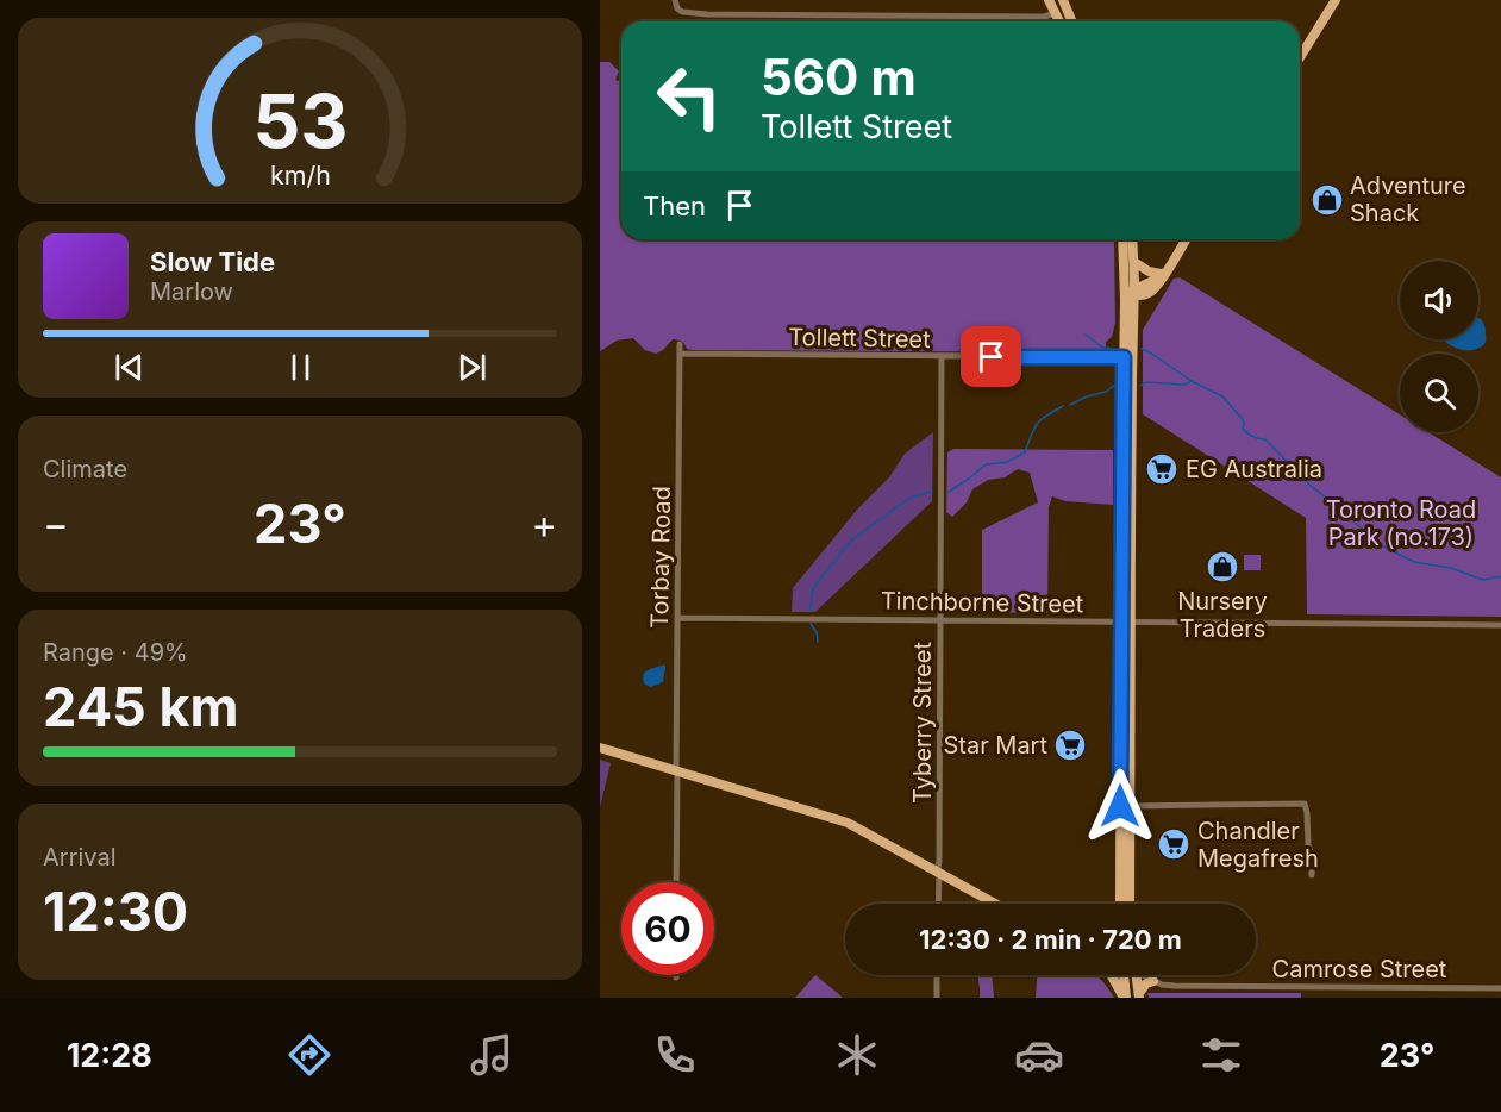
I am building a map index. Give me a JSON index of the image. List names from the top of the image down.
{
  "streets": {
    "street": [
      "Tollett Street",
      "Torbay Road",
      "Tinchborne Street",
      "Tyberry Street",
      "Camrose Street"
    ]
  },
  "crossings": [
    ["Tollett Street", "Torbay Road"],
    ["Tollett Street", "Tyberry Street"],
    ["Torbay Road", "Tinchborne Street"],
    ["Tinchborne Street", "Tyberry Street"]
  ],
  "parks": ["Toronto Road Park (no.173)"],
  "places": {
    "shop": ["Adventure Shack", "Nursery Traders"],
    "supermarket": ["EG Australia", "Star Mart", "Chandler Megafresh"]
  },
  "page": {
    "turn": ["560 m", "Tollett Street"],
    "then": "Then",
    "song": ["Slow Tide", "Marlow"],
    "tile": [
      "Climate",
      ["Range · 49%", "245 km"],
      ["Arrival", "12:30"]
    ],
    "heat": ["−", "23°", "+"],
    "limit": "60",
    "trip": "12:30 · 2 min · 720 m",
    "tabs": ["12:28", "23°"],
    "gauge": ["53", "km/h"]
  }
}
